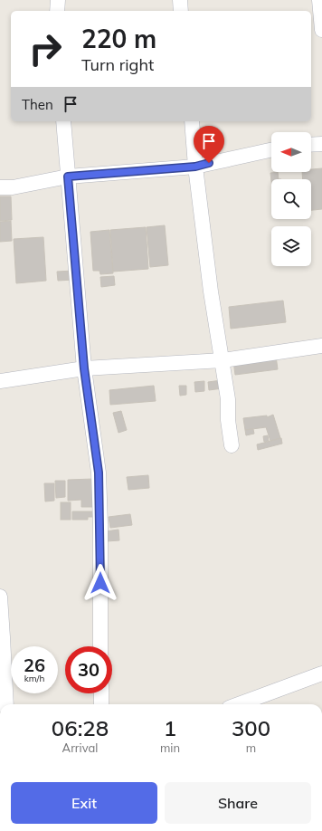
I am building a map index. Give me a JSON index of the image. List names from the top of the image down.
{
  "north": "left",
  "page": {
    "turn": ["220 m", "Turn right"],
    "then": "Then",
    "speed": "26 km/h",
    "limit": "30",
    "eta": [
      "06:28",
      "Arrival",
      "1",
      "min",
      "300",
      "m"
    ],
    "buttons": ["Exit", "Share"]
  }
}
